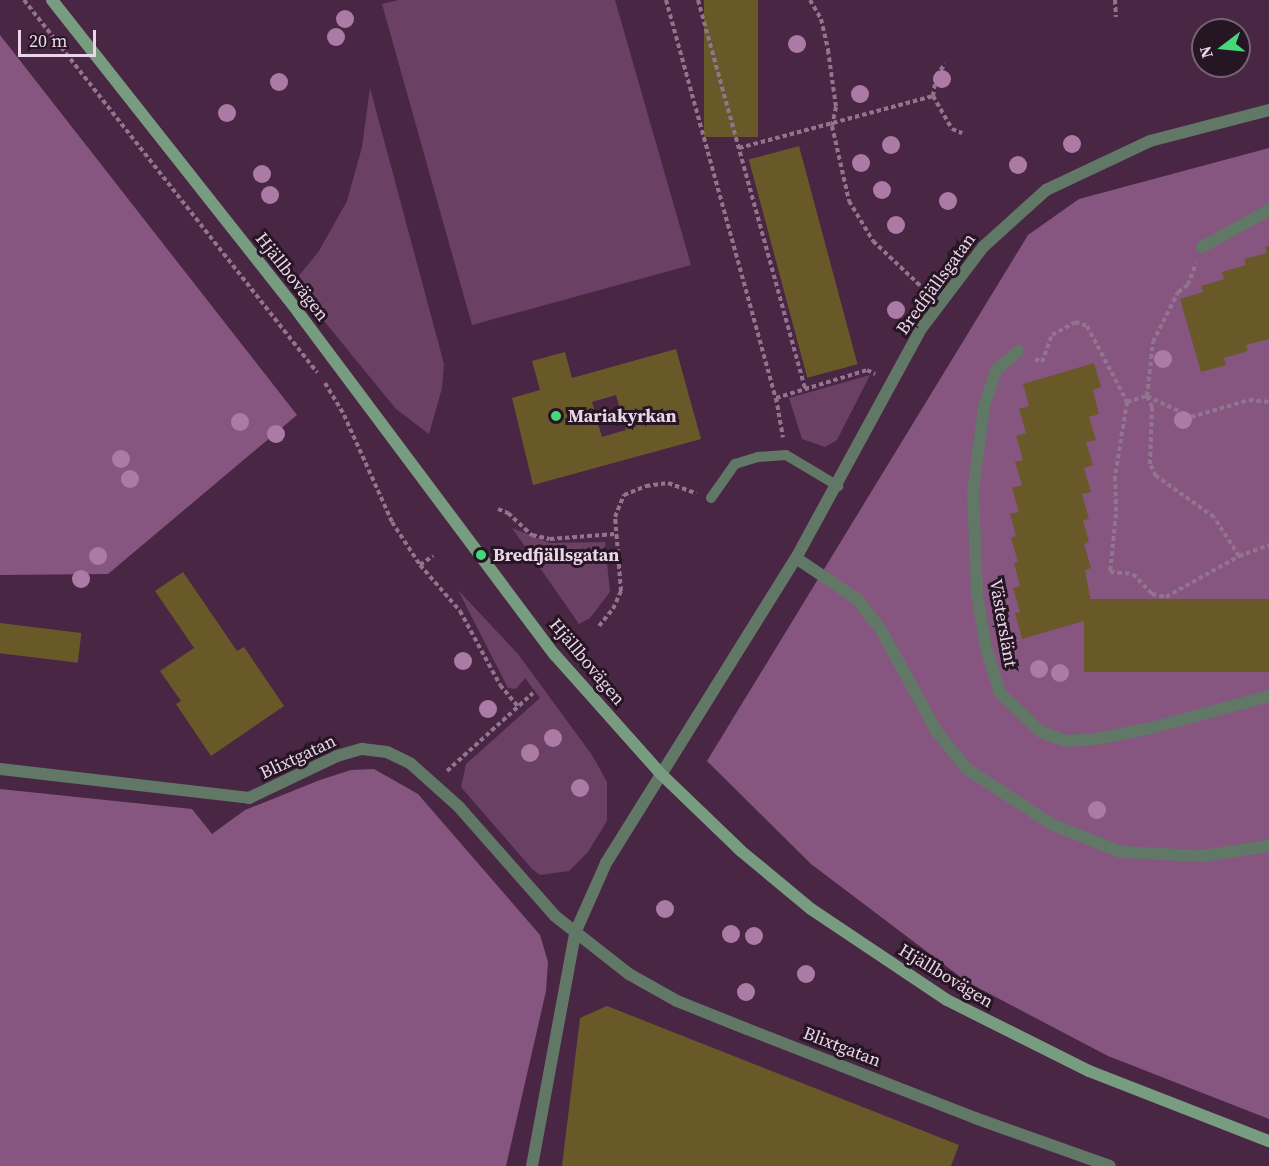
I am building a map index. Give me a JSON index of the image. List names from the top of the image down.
{
  "streets": {
    "street": [
      "Hjällbovägen",
      "Bredfjällsgatan",
      "Västerslänt",
      "Blixtgatan"
    ]
  },
  "crossings": [
    ["Hjällbovägen", "Bredfjällsgatan"]
  ],
  "places": ["Mariakyrkan", "Bredfjällsgatan"],
  "scale_bar": "20 m",
  "north": "left"
}
